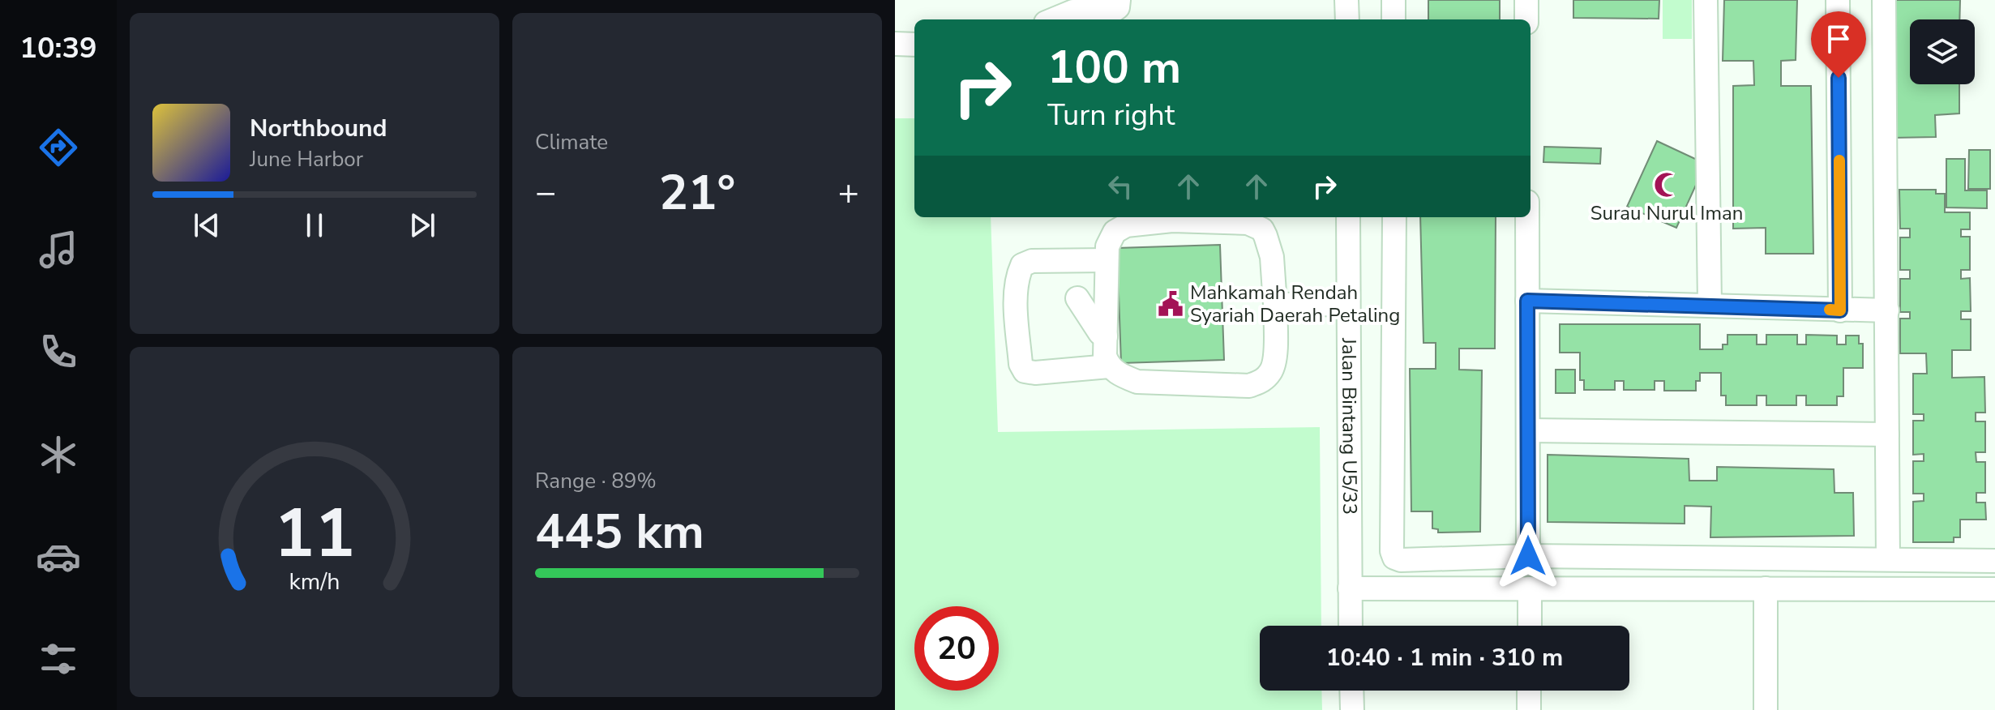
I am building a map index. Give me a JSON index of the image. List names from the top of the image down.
{
  "streets": {
    "street": ["Jalan Bintang U5/33"]
  },
  "places": {
    "mosque": ["Surau Nurul Iman"],
    "public building": ["Mahkamah Rendah Syariah Daerah Petaling"]
  },
  "page": {
    "tabs": "10:39",
    "tile": [
      "Climate",
      ["Range · 89%", "445 km"]
    ],
    "turn": ["100 m", "Turn right"],
    "song": ["Northbound", "June Harbor"],
    "heat": ["−", "21°", "+"],
    "limit": "20",
    "trip": "10:40 · 1 min · 310 m",
    "gauge": ["11", "km/h"]
  }
}
